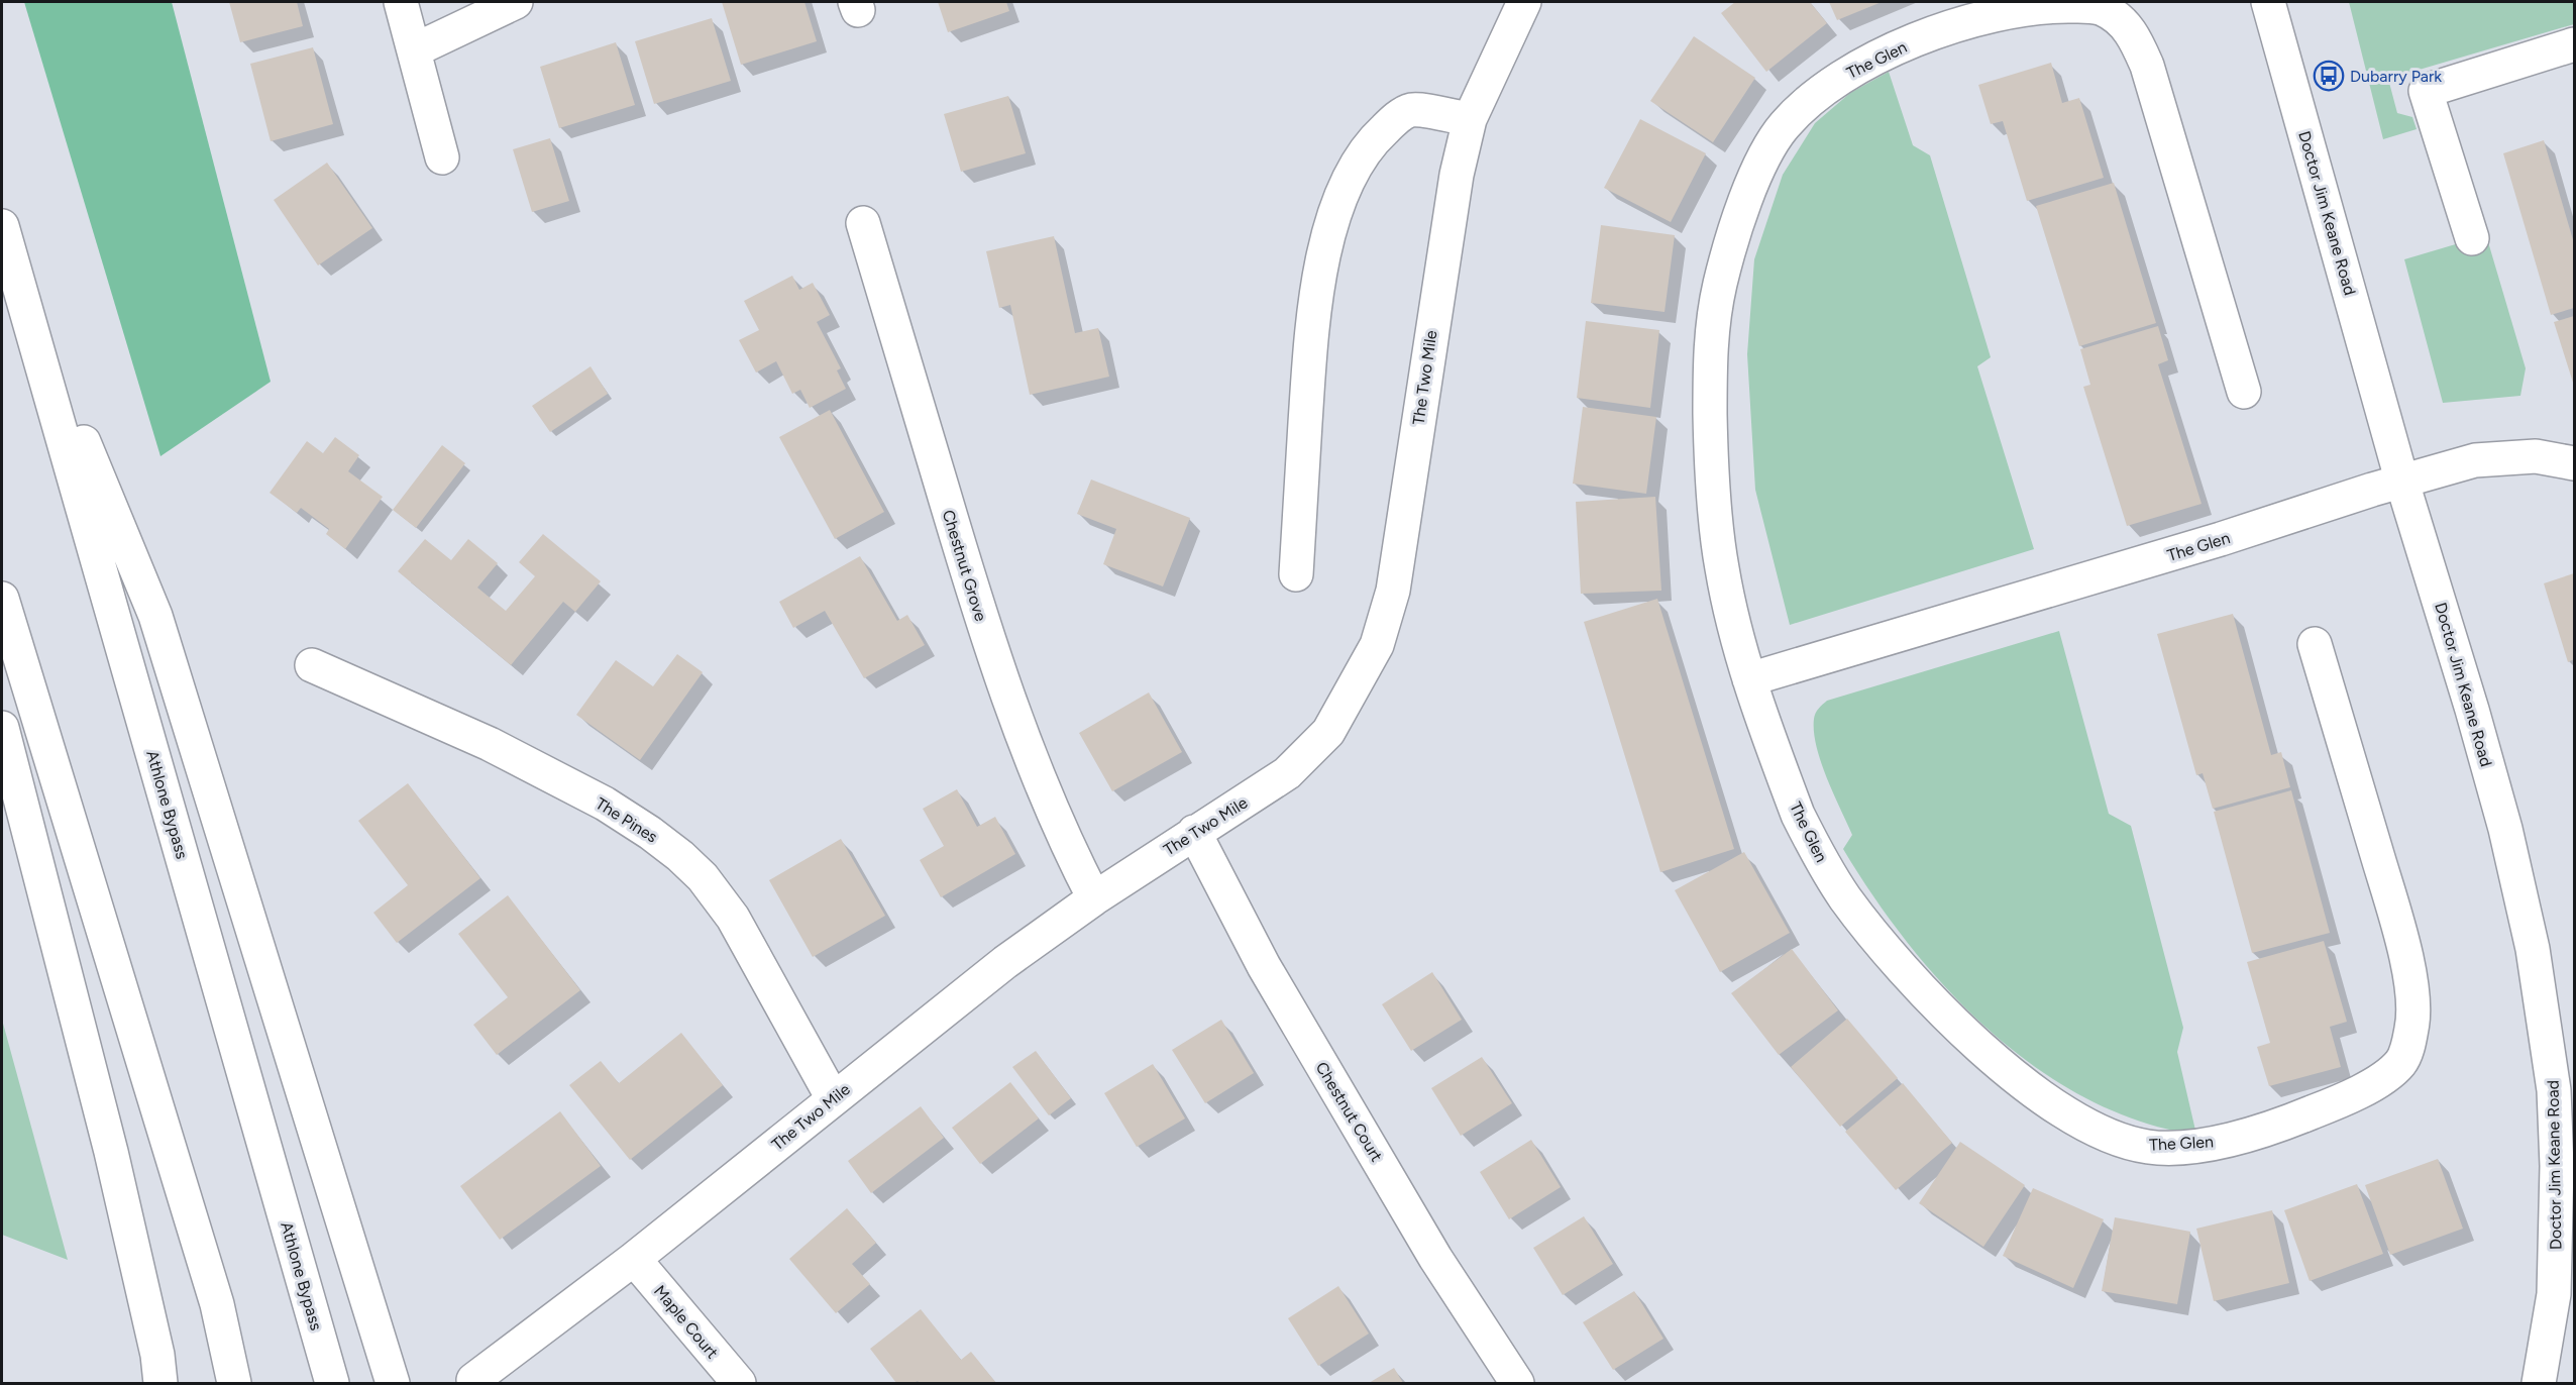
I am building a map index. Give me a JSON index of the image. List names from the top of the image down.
{
  "streets": {
    "main road": [
      "The Glen",
      "Doctor Jim Keane Road",
      "The Two Mile",
      "Chestnut Grove",
      "Athlone Bypass",
      "The Pines",
      "Chestnut Court",
      "Maple Court"
    ]
  },
  "crossings": [
    ["The Glen", "Doctor Jim Keane Road"],
    ["The Two Mile", "Chestnut Grove"],
    ["The Two Mile", "The Pines"],
    ["The Two Mile", "Chestnut Court"],
    ["The Two Mile", "Maple Court"]
  ],
  "places": {
    "bus stop": ["Dubarry Park"]
  }
}
